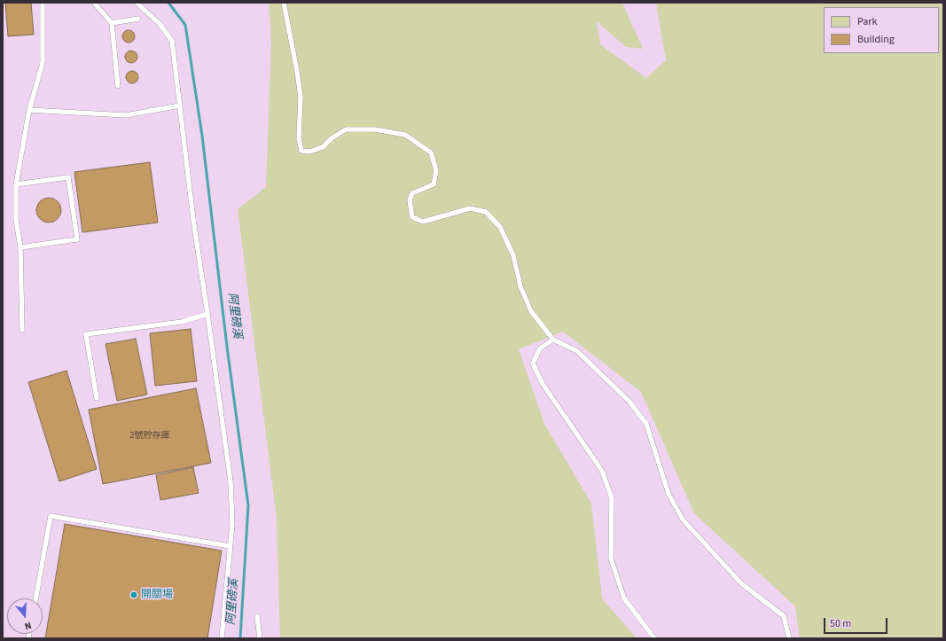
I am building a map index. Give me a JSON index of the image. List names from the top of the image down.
{
  "water": ["阿里磅溪"],
  "places": ["開關場"],
  "house_numbers": ["2號貯存庫"],
  "legend": ["Park", "Building"],
  "scale_bar": "50 m",
  "north": "bottom"
}
